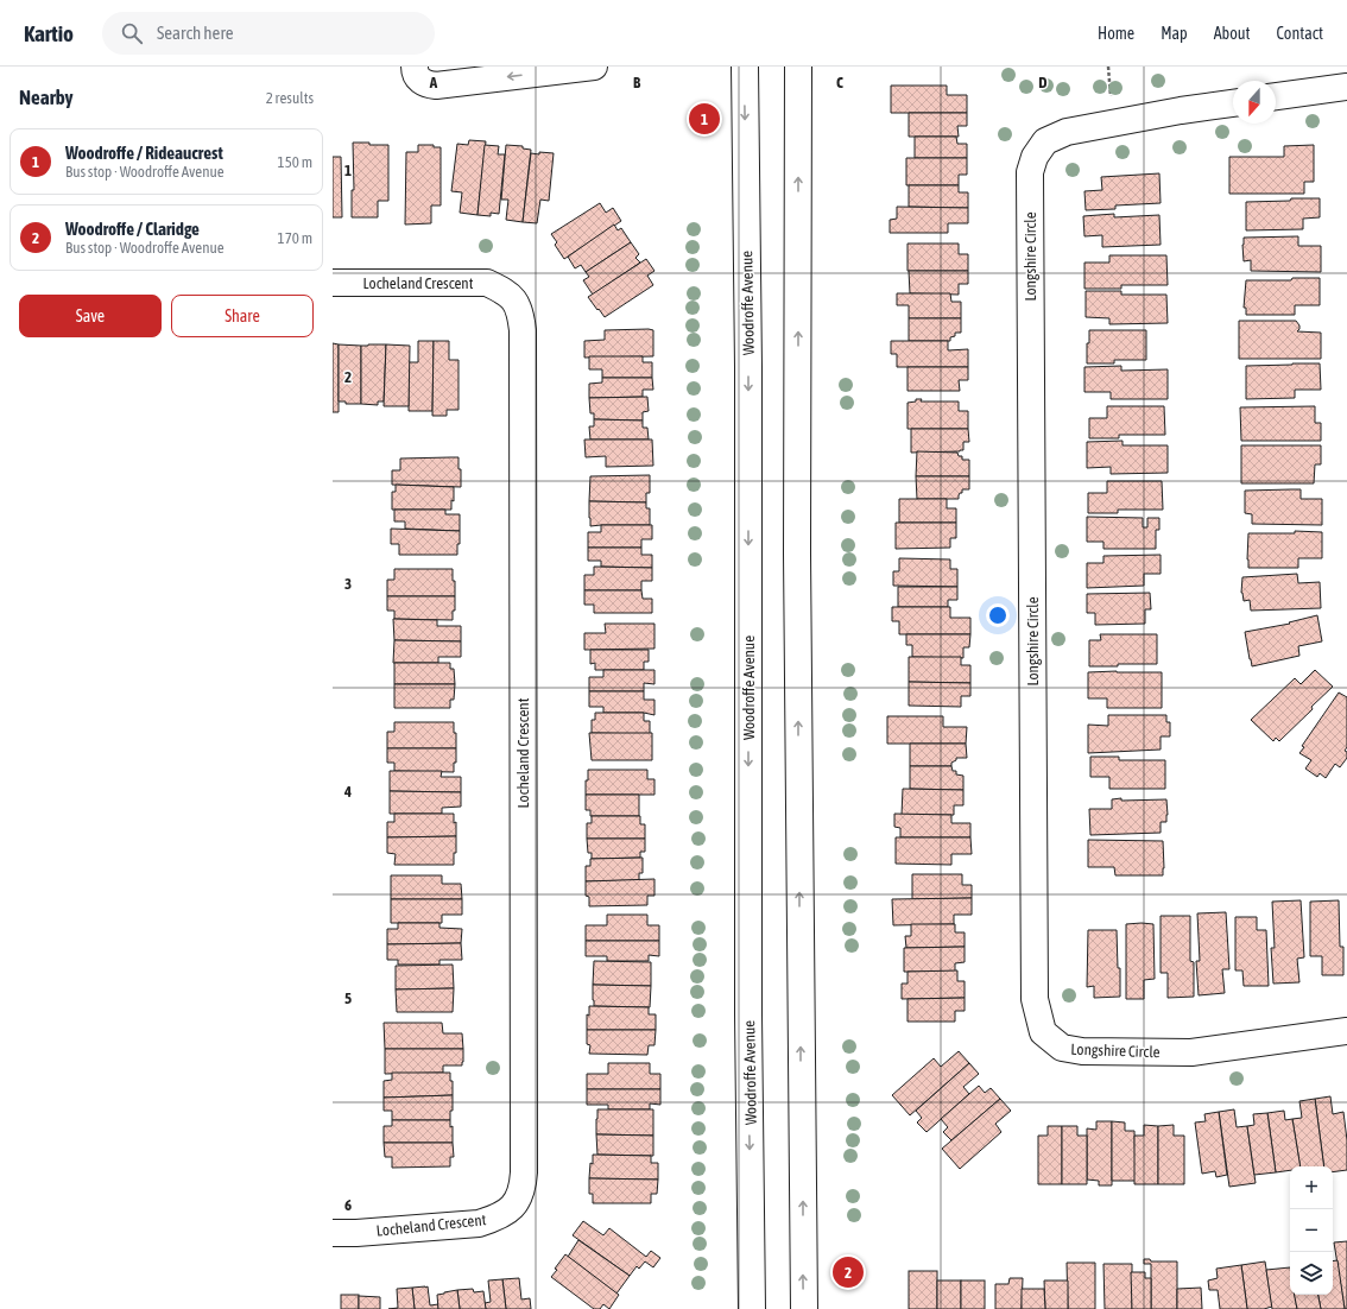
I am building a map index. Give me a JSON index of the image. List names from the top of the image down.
{
  "streets": {
    "street": ["Longshire Circle", "Locheland Crescent", "Woodroffe Avenue"]
  },
  "north": "bottom",
  "page": {
    "header": "Kartio",
    "search": "Search here",
    "nav": [
      "Home",
      "Map",
      "About",
      "Contact"
    ],
    "heading": ["Nearby", "2 results"],
    "pins": ["1", "2"],
    "list": [
      {
        "mark": "1",
        "name": "Woodroffe / Rideaucrest",
        "note": "Bus stop · Woodroffe Avenue",
        "value": "150 m"
      },
      {
        "mark": "2",
        "name": "Woodroffe / Claridge",
        "note": "Bus stop · Woodroffe Avenue",
        "value": "170 m"
      }
    ],
    "buttons": ["Save", "Share"],
    "map_buttons": ["+", "−"]
  },
  "grid": {
    "columns": [
      "A",
      "B",
      "C",
      "D"
    ],
    "rows": [
      "1",
      "2",
      "3",
      "4",
      "5",
      "6"
    ]
  }
}
